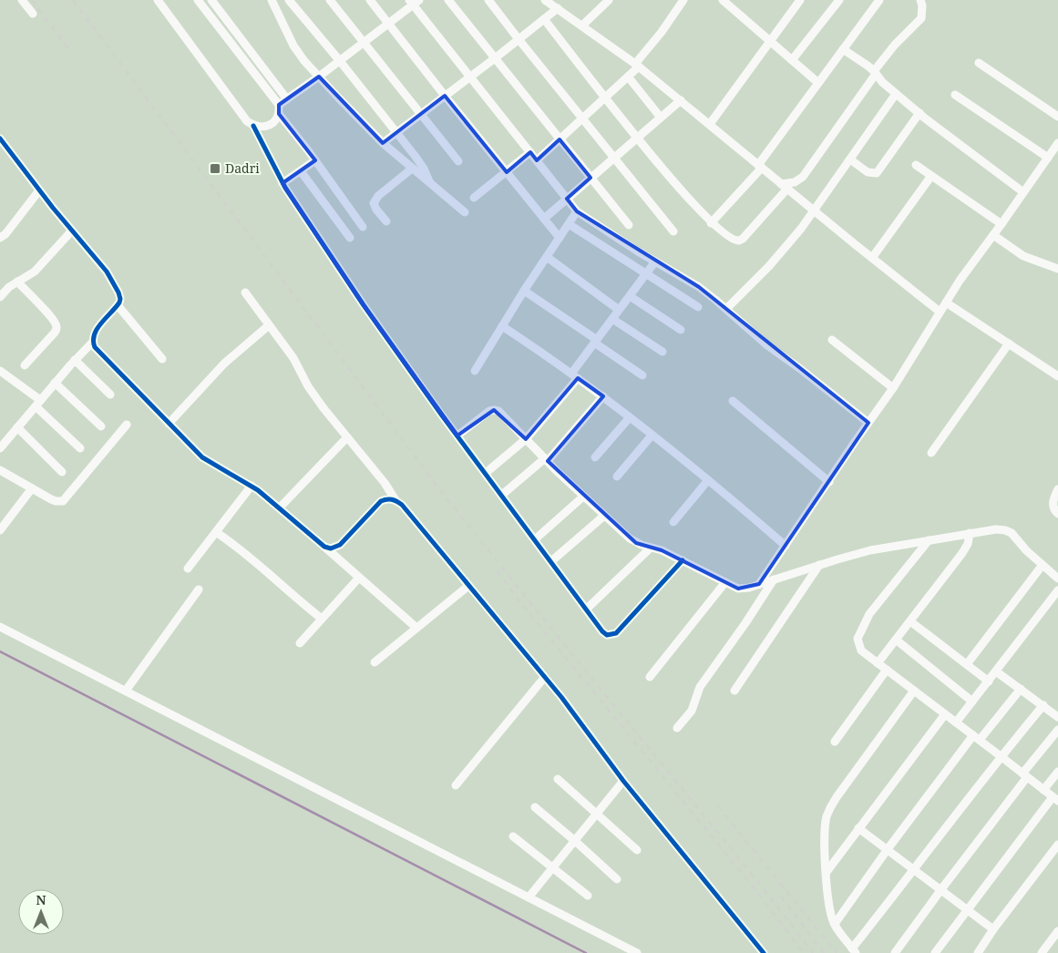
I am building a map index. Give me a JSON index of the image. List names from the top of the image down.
{
  "places": {
    "transit": ["Dadri"]
  },
  "north": "top"
}
